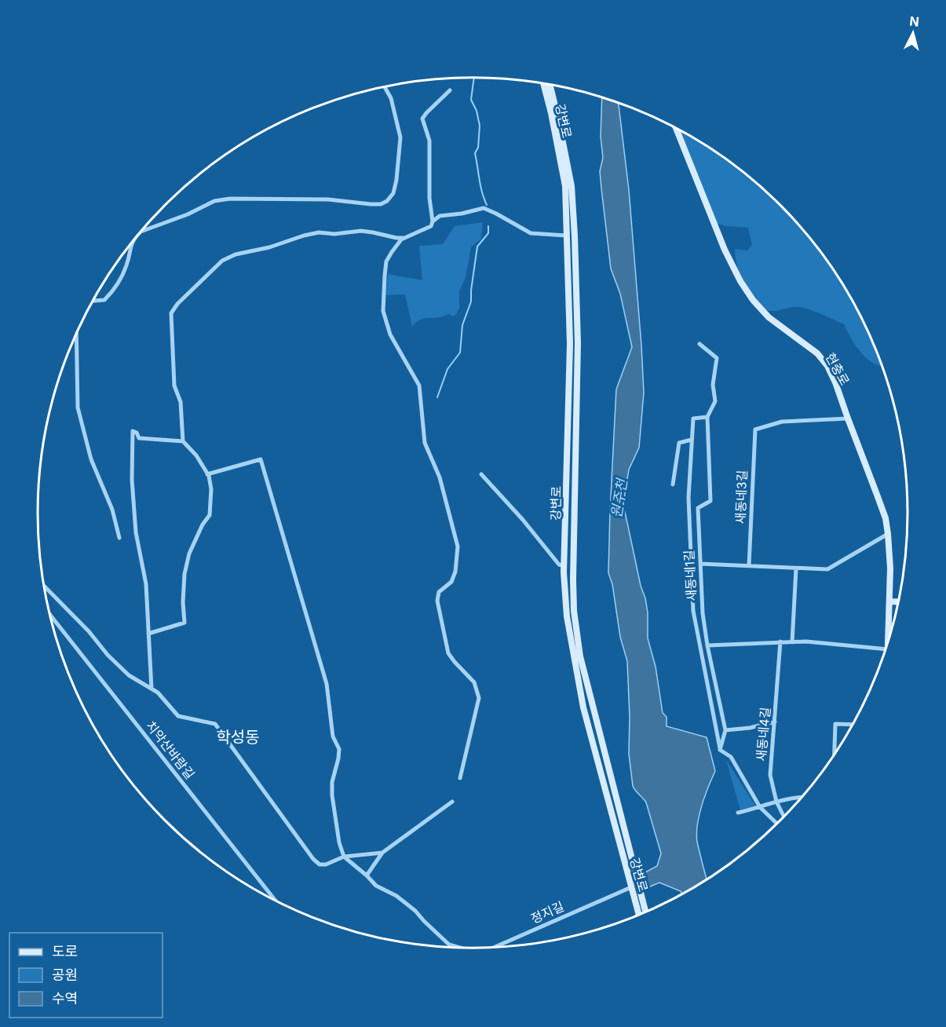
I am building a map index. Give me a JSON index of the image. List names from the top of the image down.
{
  "streets": {
    "street": [
      "강변로",
      "현충로",
      "새동네3길",
      "새동네1길",
      "새동네4길",
      "치악산바람길",
      "정지길"
    ]
  },
  "crossings": [
    ["강변로", "정지길"],
    ["현충로", "새동네3길"]
  ],
  "districts": ["학성동"],
  "water": ["원주천"],
  "legend": ["도로", "공원", "수역"],
  "north": "top"
}
